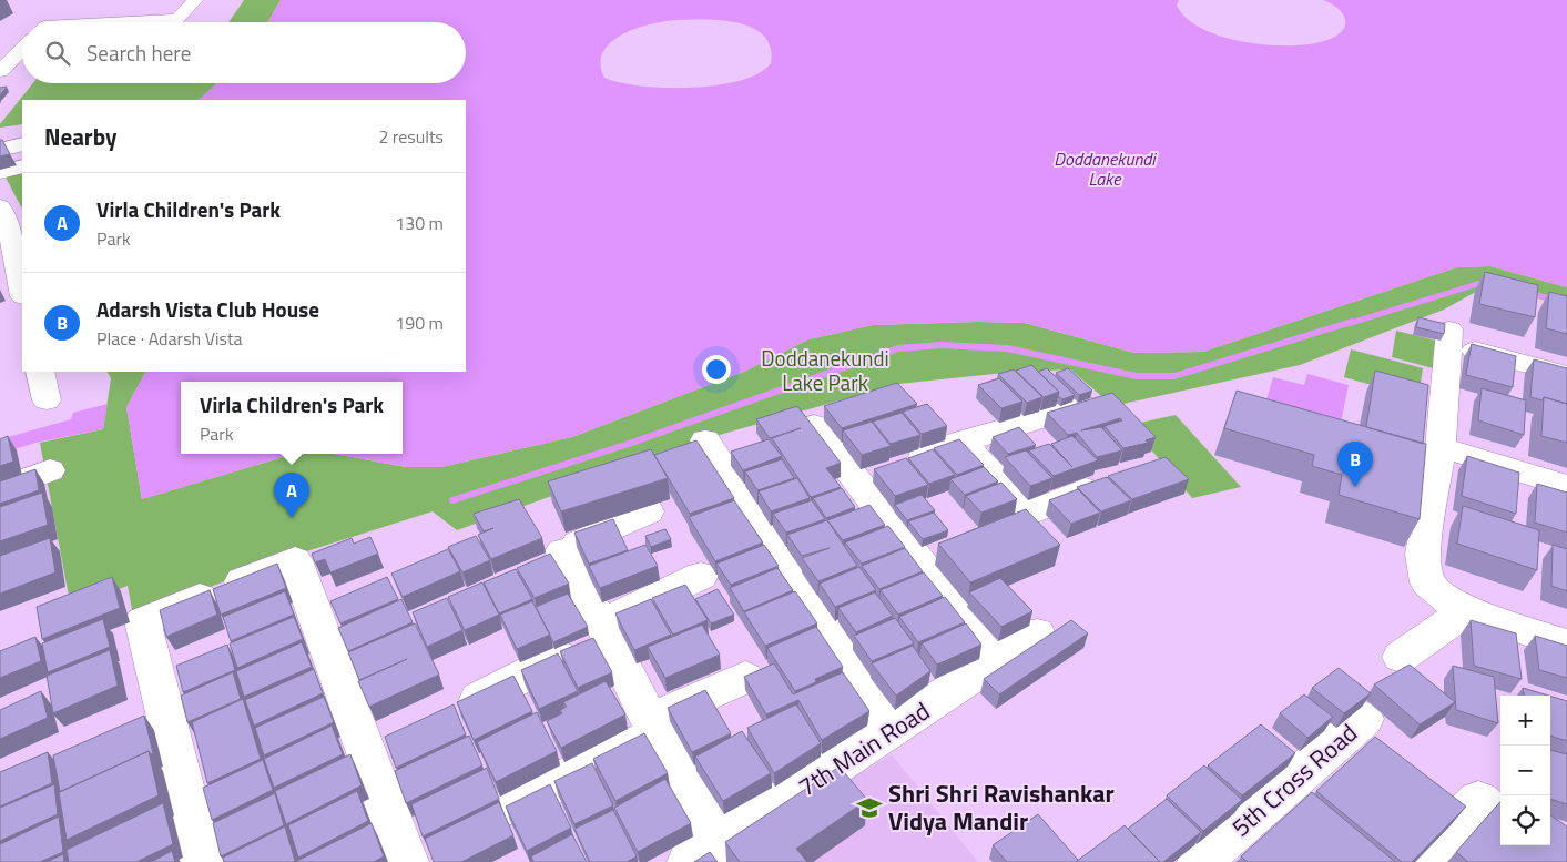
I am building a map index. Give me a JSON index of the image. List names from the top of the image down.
{
  "streets": {
    "street": ["7th Main Road", "5th Cross Road"]
  },
  "water": ["Doddanekundi Lake"],
  "parks": ["Doddanekundi Lake Park"],
  "places": {
    "school or university": ["Shri Shri Ravishankar Vidya Mandir"]
  },
  "page": {
    "search": "Search here",
    "heading": ["Nearby", "2 results"],
    "list": [
      {
        "mark": "A",
        "name": "Virla Children's Park",
        "note": "Park",
        "value": "130 m"
      },
      {
        "mark": "B",
        "name": "Adarsh Vista Club House",
        "note": "Place · Adarsh Vista",
        "value": "190 m"
      }
    ],
    "popup": ["Virla Children's Park", "Park"],
    "pins": ["B", "A"],
    "map_buttons": ["+", "−"]
  }
}
